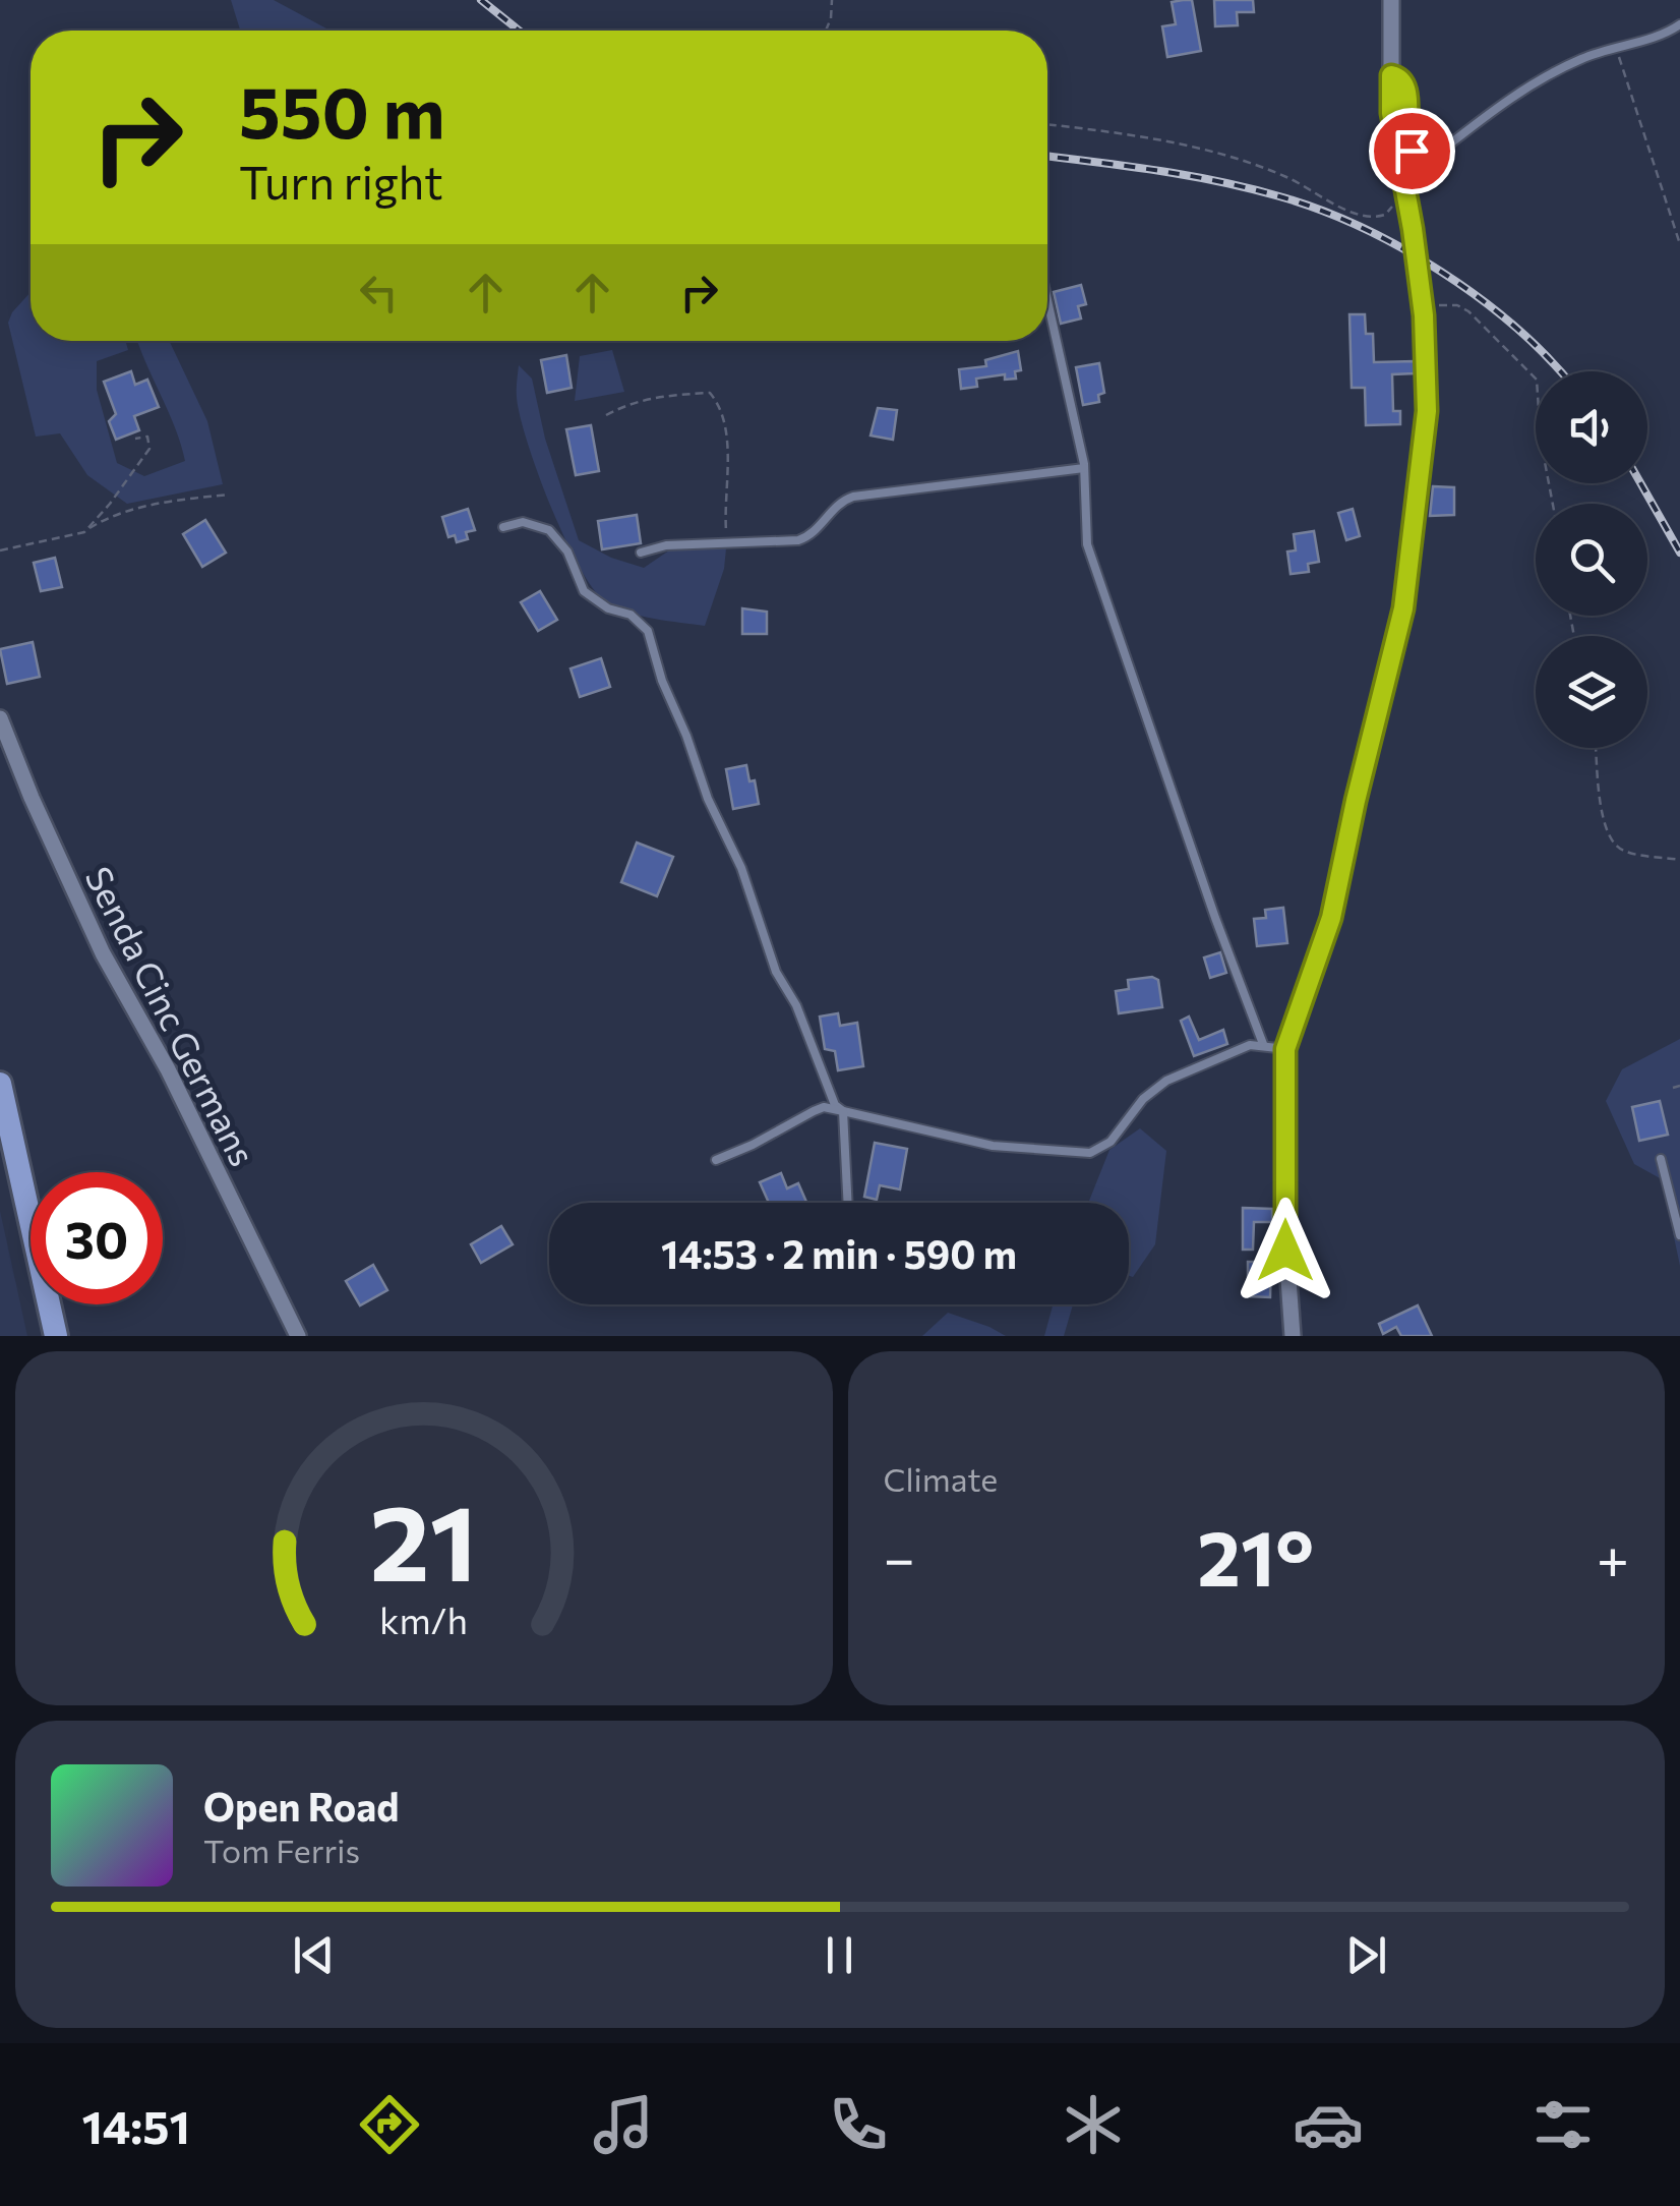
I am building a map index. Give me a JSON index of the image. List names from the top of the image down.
{
  "streets": {
    "street": ["Senda Cinc Germans"]
  },
  "page": {
    "turn": ["550 m", "Turn right"],
    "limit": "30",
    "trip": "14:53 · 2 min · 590 m",
    "tile": "Climate",
    "heat": ["−", "21°", "+"],
    "song": ["Open Road", "Tom Ferris"],
    "tabs": "14:51",
    "gauge": ["21", "km/h"]
  }
}
